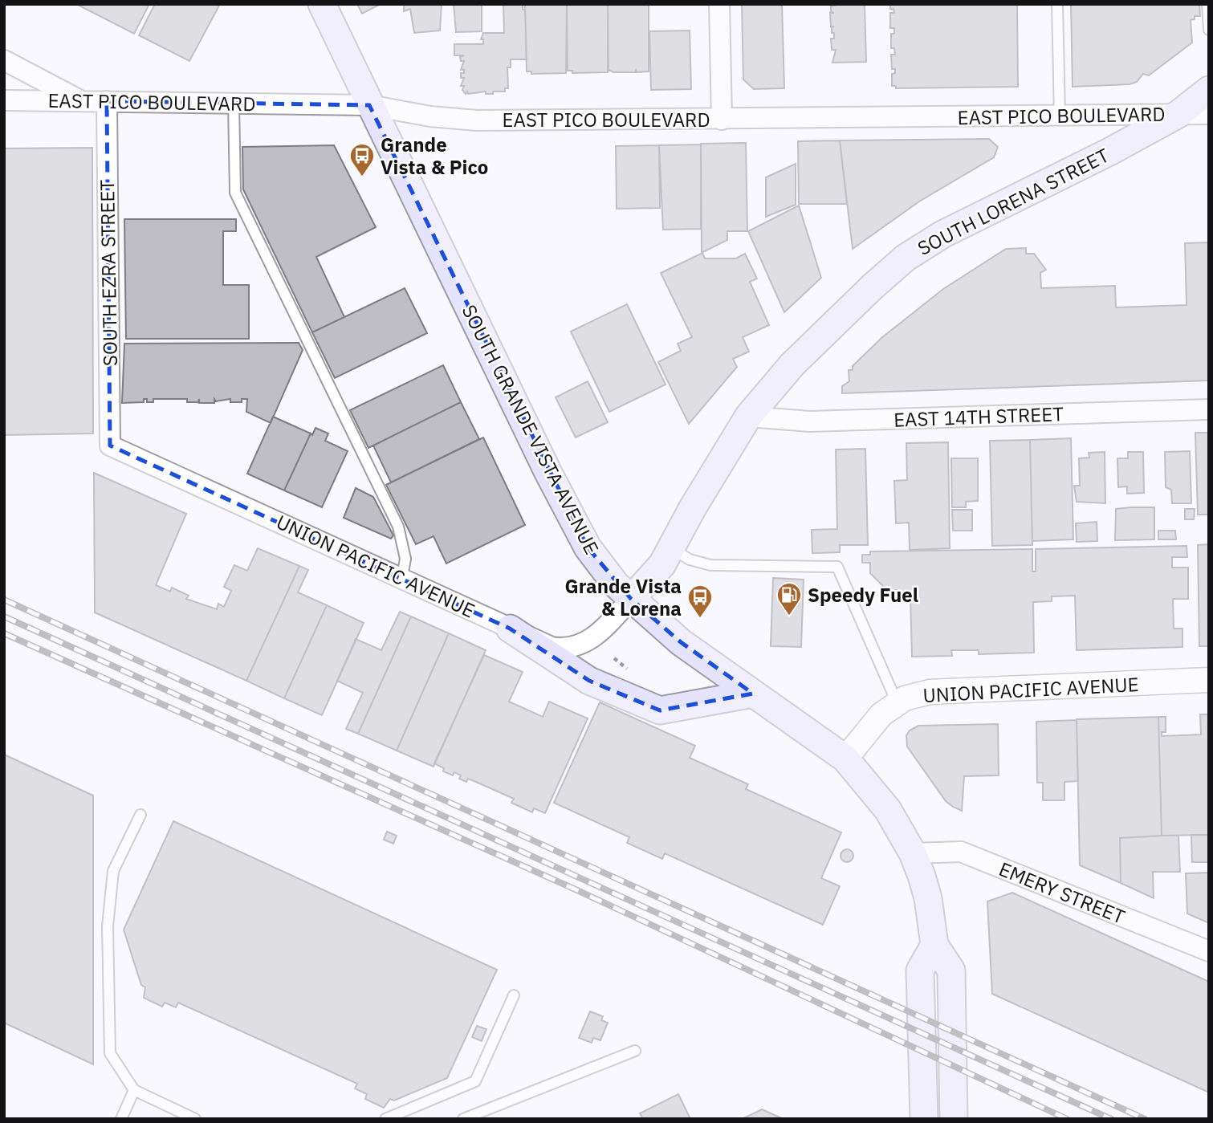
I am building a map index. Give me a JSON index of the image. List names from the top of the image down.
{
  "streets": {
    "main road": ["SOUTH LORENA STREET", "SOUTH GRANDE VISTA AVENUE"],
    "street": [
      "EAST PICO BOULEVARD",
      "SOUTH EZRA STREET",
      "EAST 14TH STREET",
      "UNION PACIFIC AVENUE",
      "EMERY STREET"
    ]
  },
  "crossings": [
    ["EAST PICO BOULEVARD", "SOUTH LORENA STREET"],
    ["EAST PICO BOULEVARD", "SOUTH EZRA STREET"],
    ["EAST PICO BOULEVARD", "SOUTH GRANDE VISTA AVENUE"],
    ["SOUTH LORENA STREET", "EAST 14TH STREET"],
    ["SOUTH LORENA STREET", "SOUTH GRANDE VISTA AVENUE"],
    ["SOUTH LORENA STREET", "UNION PACIFIC AVENUE"],
    ["SOUTH EZRA STREET", "UNION PACIFIC AVENUE"],
    ["SOUTH GRANDE VISTA AVENUE", "UNION PACIFIC AVENUE"],
    ["SOUTH GRANDE VISTA AVENUE", "EMERY STREET"]
  ],
  "places": {
    "bus stop": ["Grande Vista & Pico", "Grande Vista & Lorena"],
    "fuel station": ["Speedy Fuel"]
  }
}
